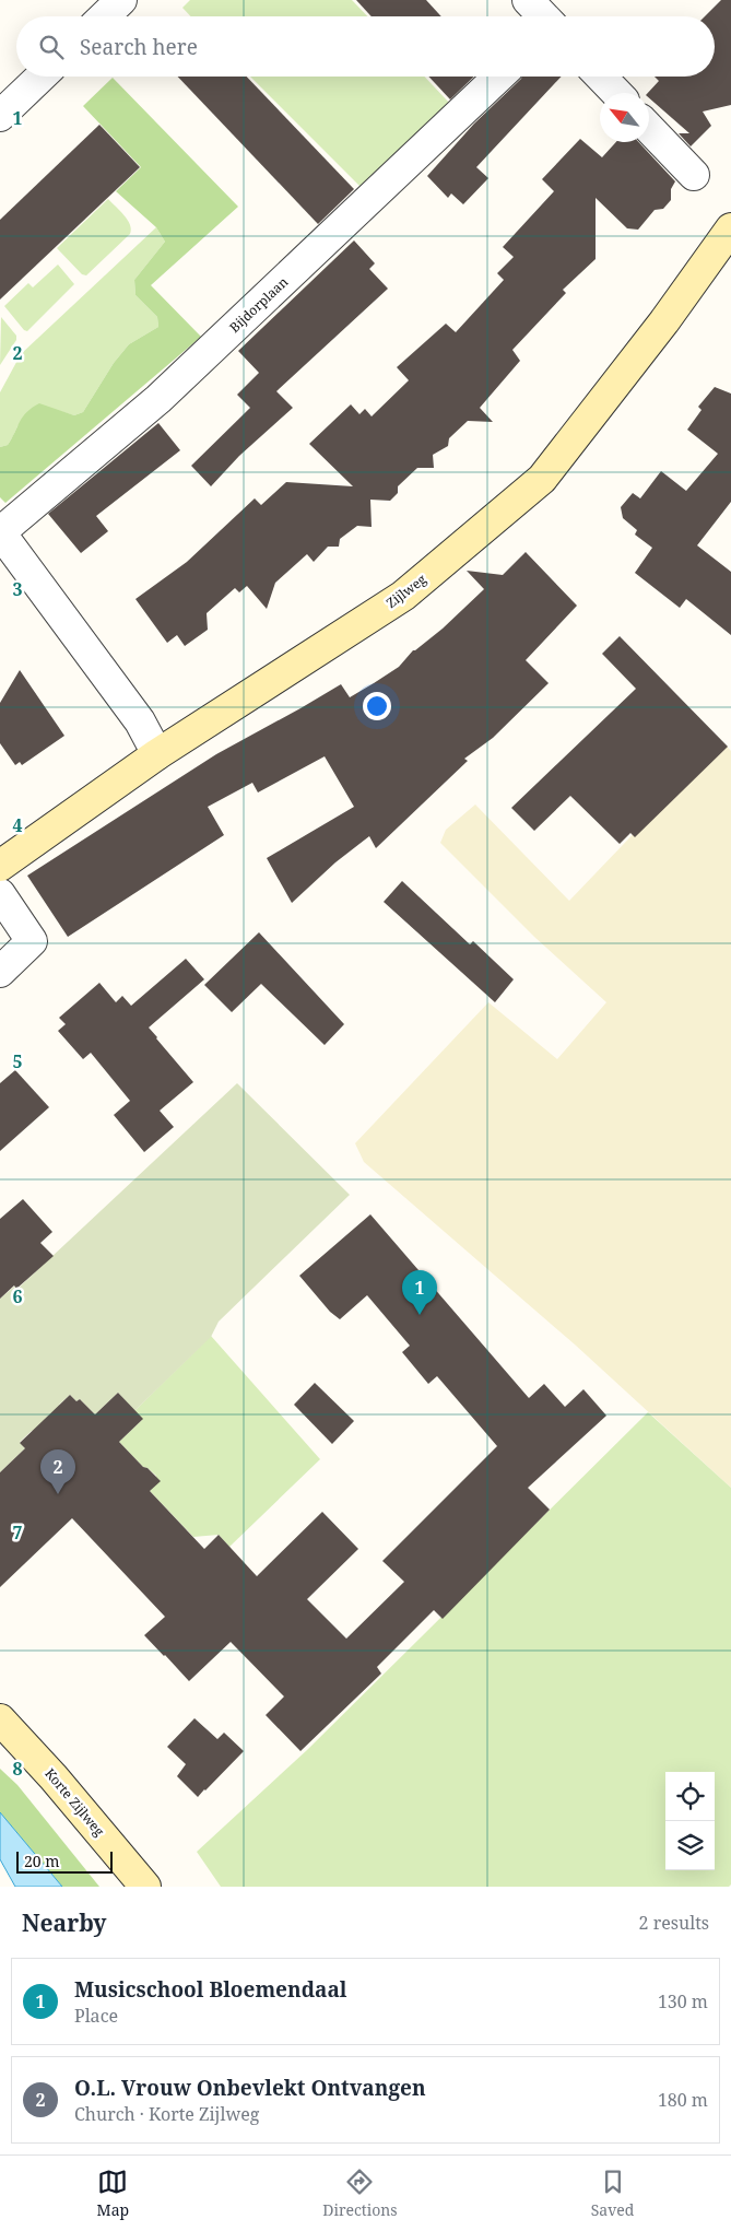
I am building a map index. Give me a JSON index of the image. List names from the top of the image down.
{
  "streets": {
    "main road": ["Zijlweg", "Korte Zijlweg"],
    "street": ["Bijdorplaan"]
  },
  "crossings": [
    ["Bijdorplaan", "Zijlweg"]
  ],
  "scale_bar": "20 m",
  "north": "top left",
  "page": {
    "search": "Search here",
    "pins": ["1", "2"],
    "scale": "20 m",
    "heading": ["Nearby", "2 results"],
    "list": [
      {
        "mark": "1",
        "name": "Musicschool Bloemendaal",
        "note": "Place",
        "value": "130 m"
      },
      {
        "mark": "2",
        "name": "O.L. Vrouw Onbevlekt Ontvangen",
        "note": "Church · Korte Zijlweg",
        "value": "180 m"
      }
    ],
    "nav": ["Map", "Directions", "Saved"]
  },
  "grid": {
    "rows": [
      "1",
      "2",
      "3",
      "4",
      "5",
      "6",
      "7",
      "8"
    ]
  }
}
